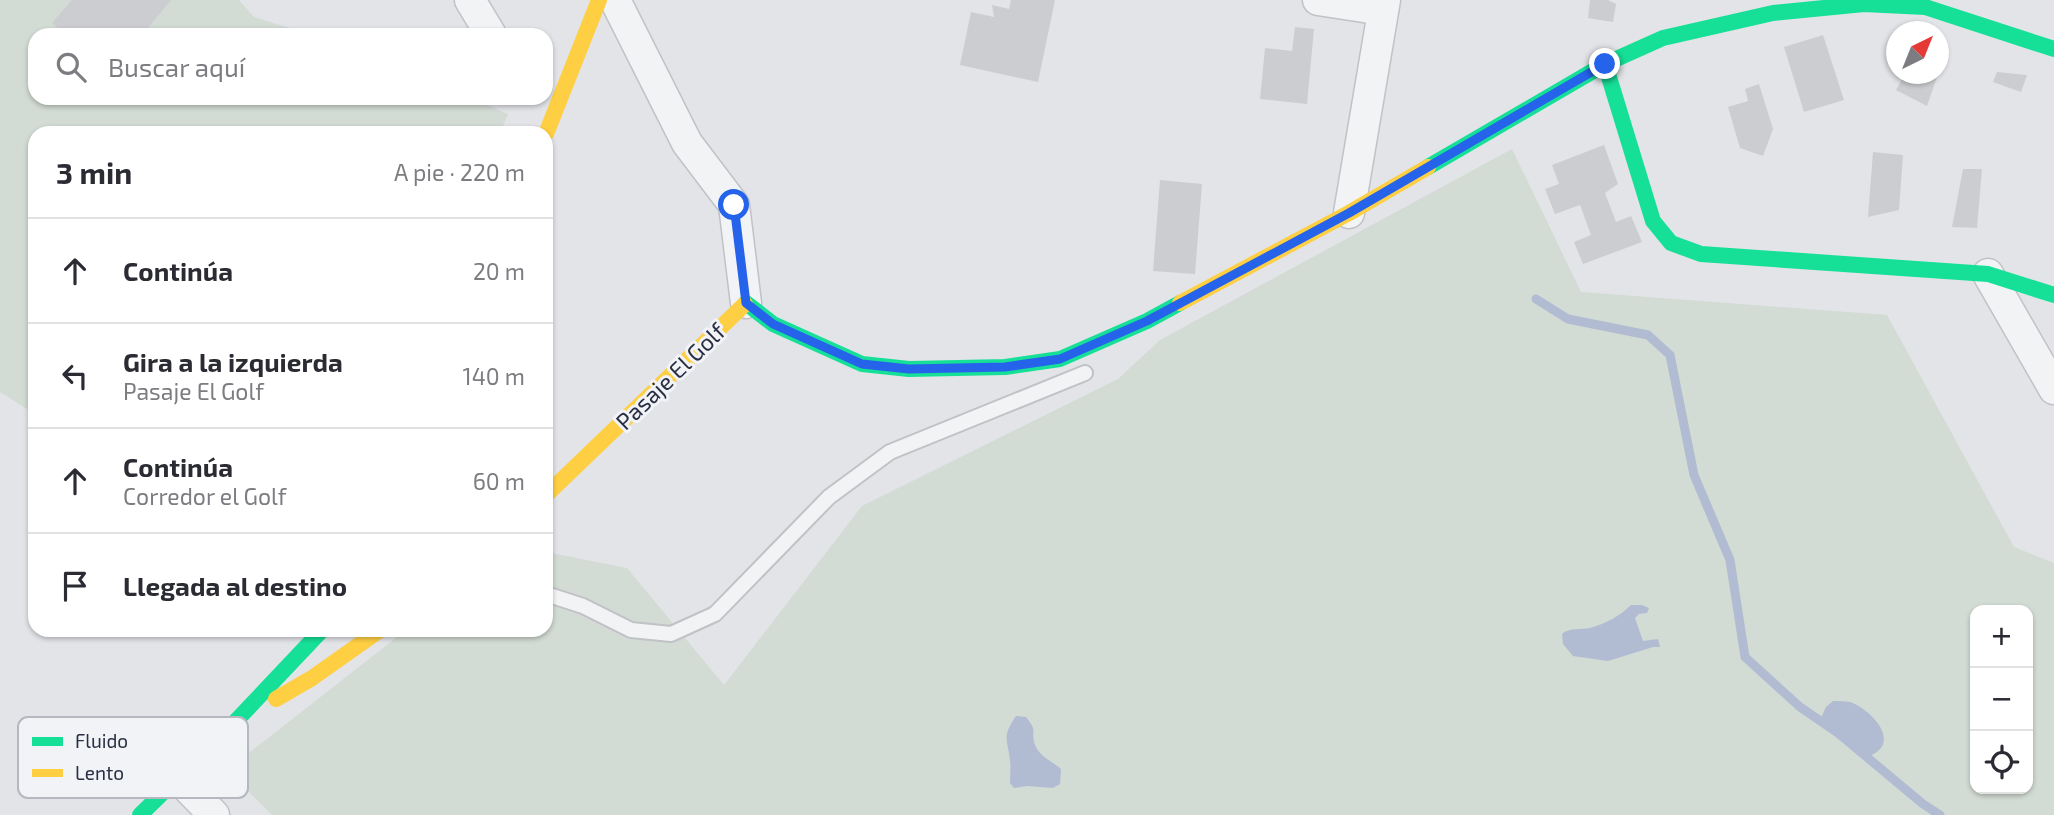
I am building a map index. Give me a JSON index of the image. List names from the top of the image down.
{
  "streets": {
    "street": ["Pasaje El Golf"]
  },
  "legend": ["Fluido", "Lento"],
  "north": "top right",
  "page": {
    "search": "Buscar aquí",
    "heading": ["3 min", "A pie · 220 m"],
    "list": [
      ["Continúa", "20 m"],
      ["Gira a la izquierda", "Pasaje El Golf", "140 m"],
      ["Continúa", "Corredor el Golf", "60 m"],
      "Llegada al destino"
    ],
    "map_buttons": ["+", "−"]
  }
}
